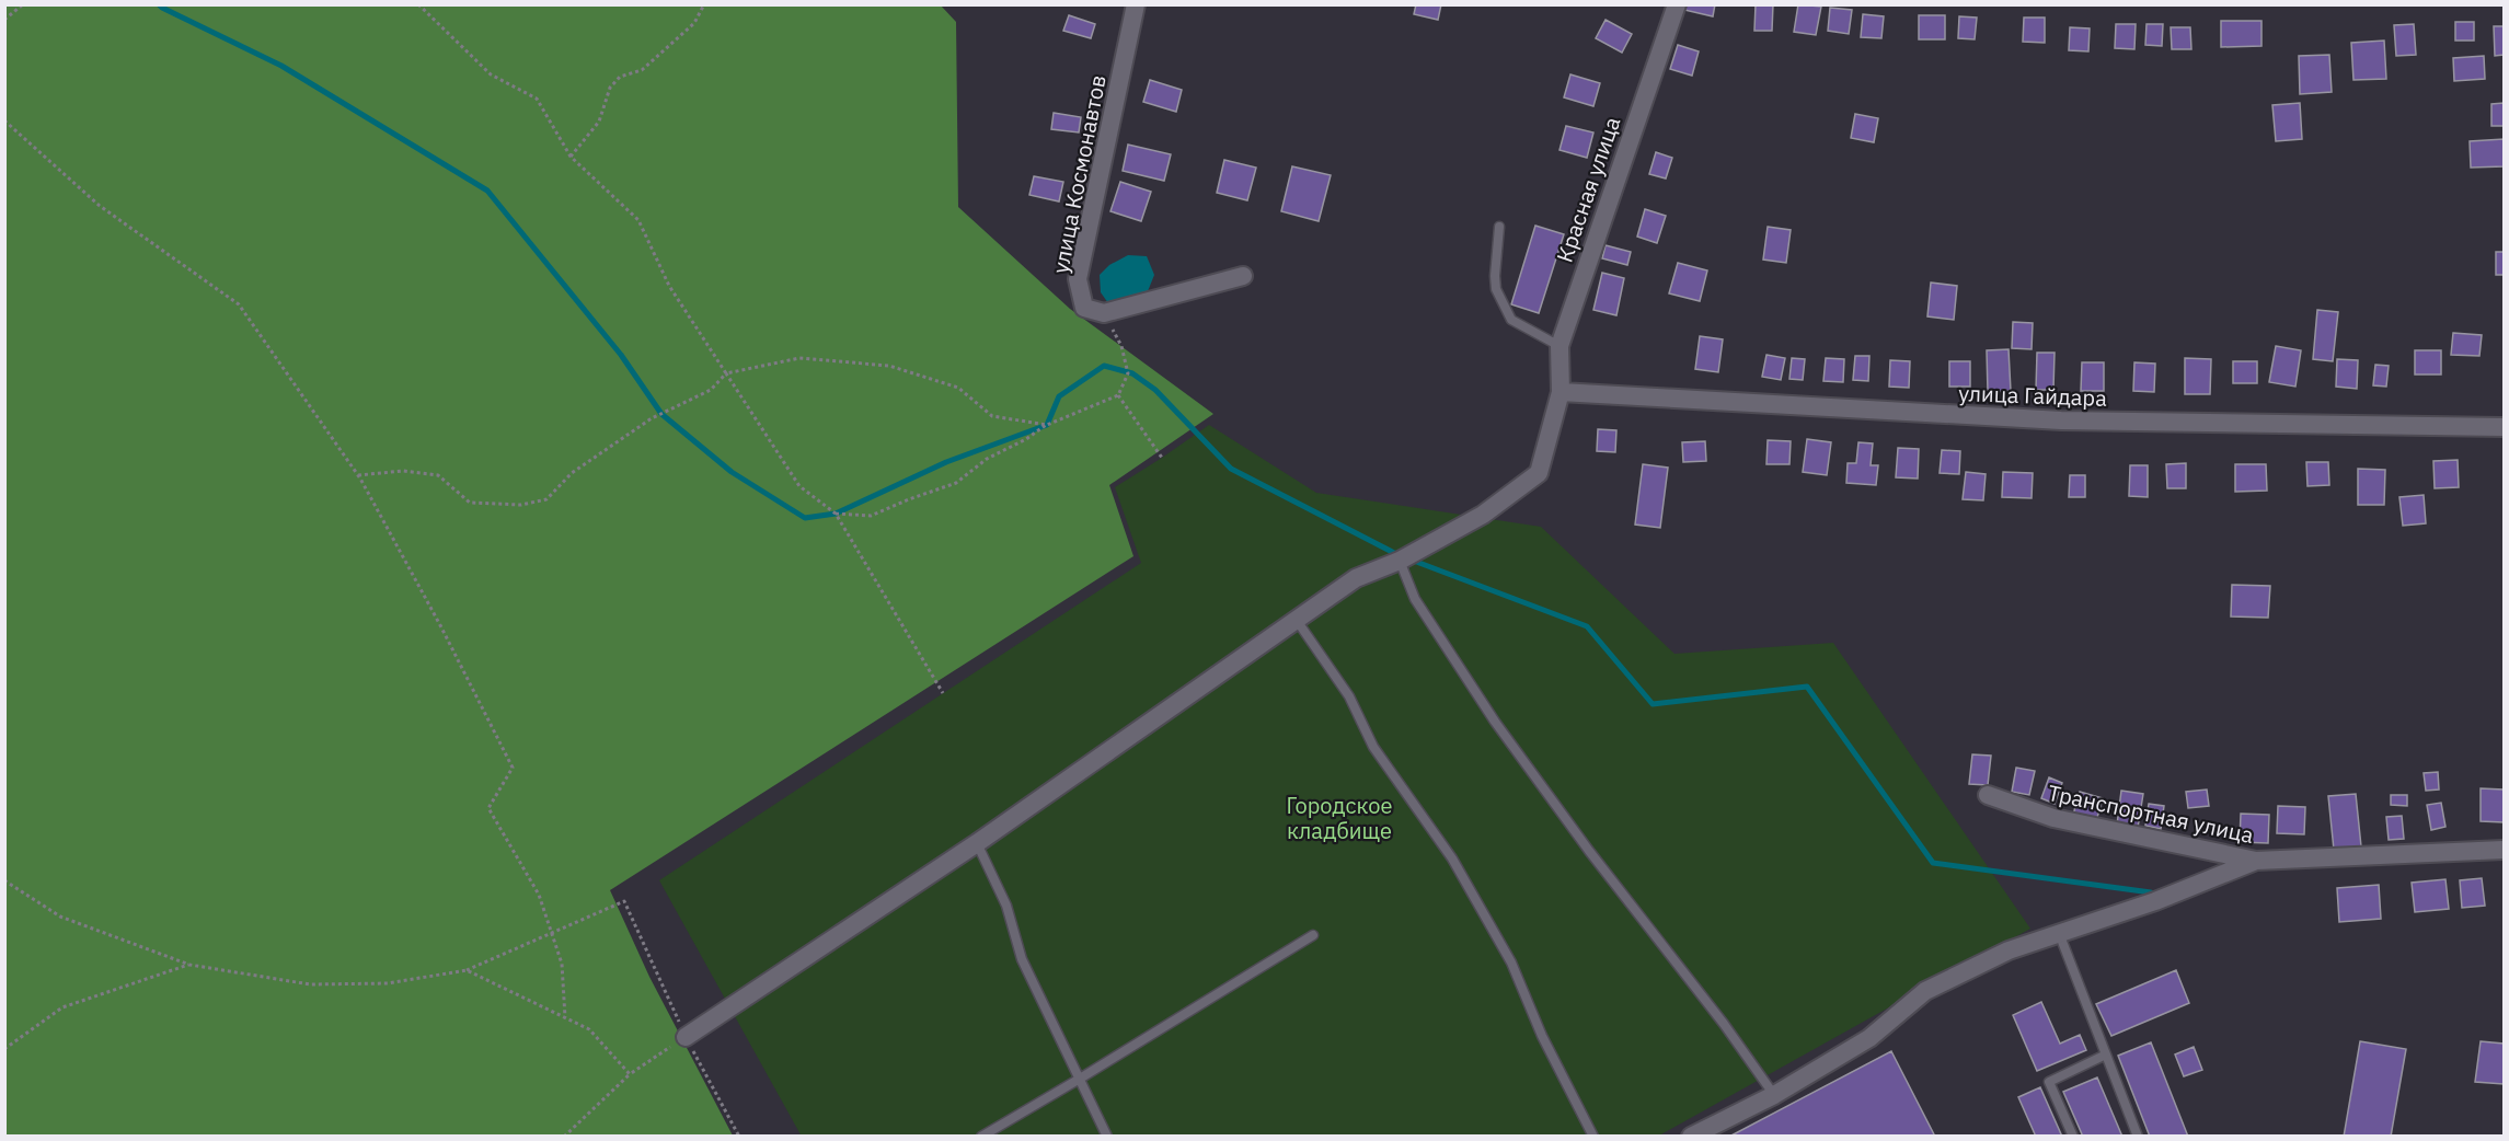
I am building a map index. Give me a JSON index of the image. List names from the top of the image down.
{
  "streets": {
    "street": [
      "улица Космонавтов",
      "Красная улица",
      "улица Гайдара",
      "Транспортная улица"
    ]
  },
  "crossings": [
    ["Красная улица", "улица Гайдара"]
  ],
  "parks": ["Городское кладбище"]
}
